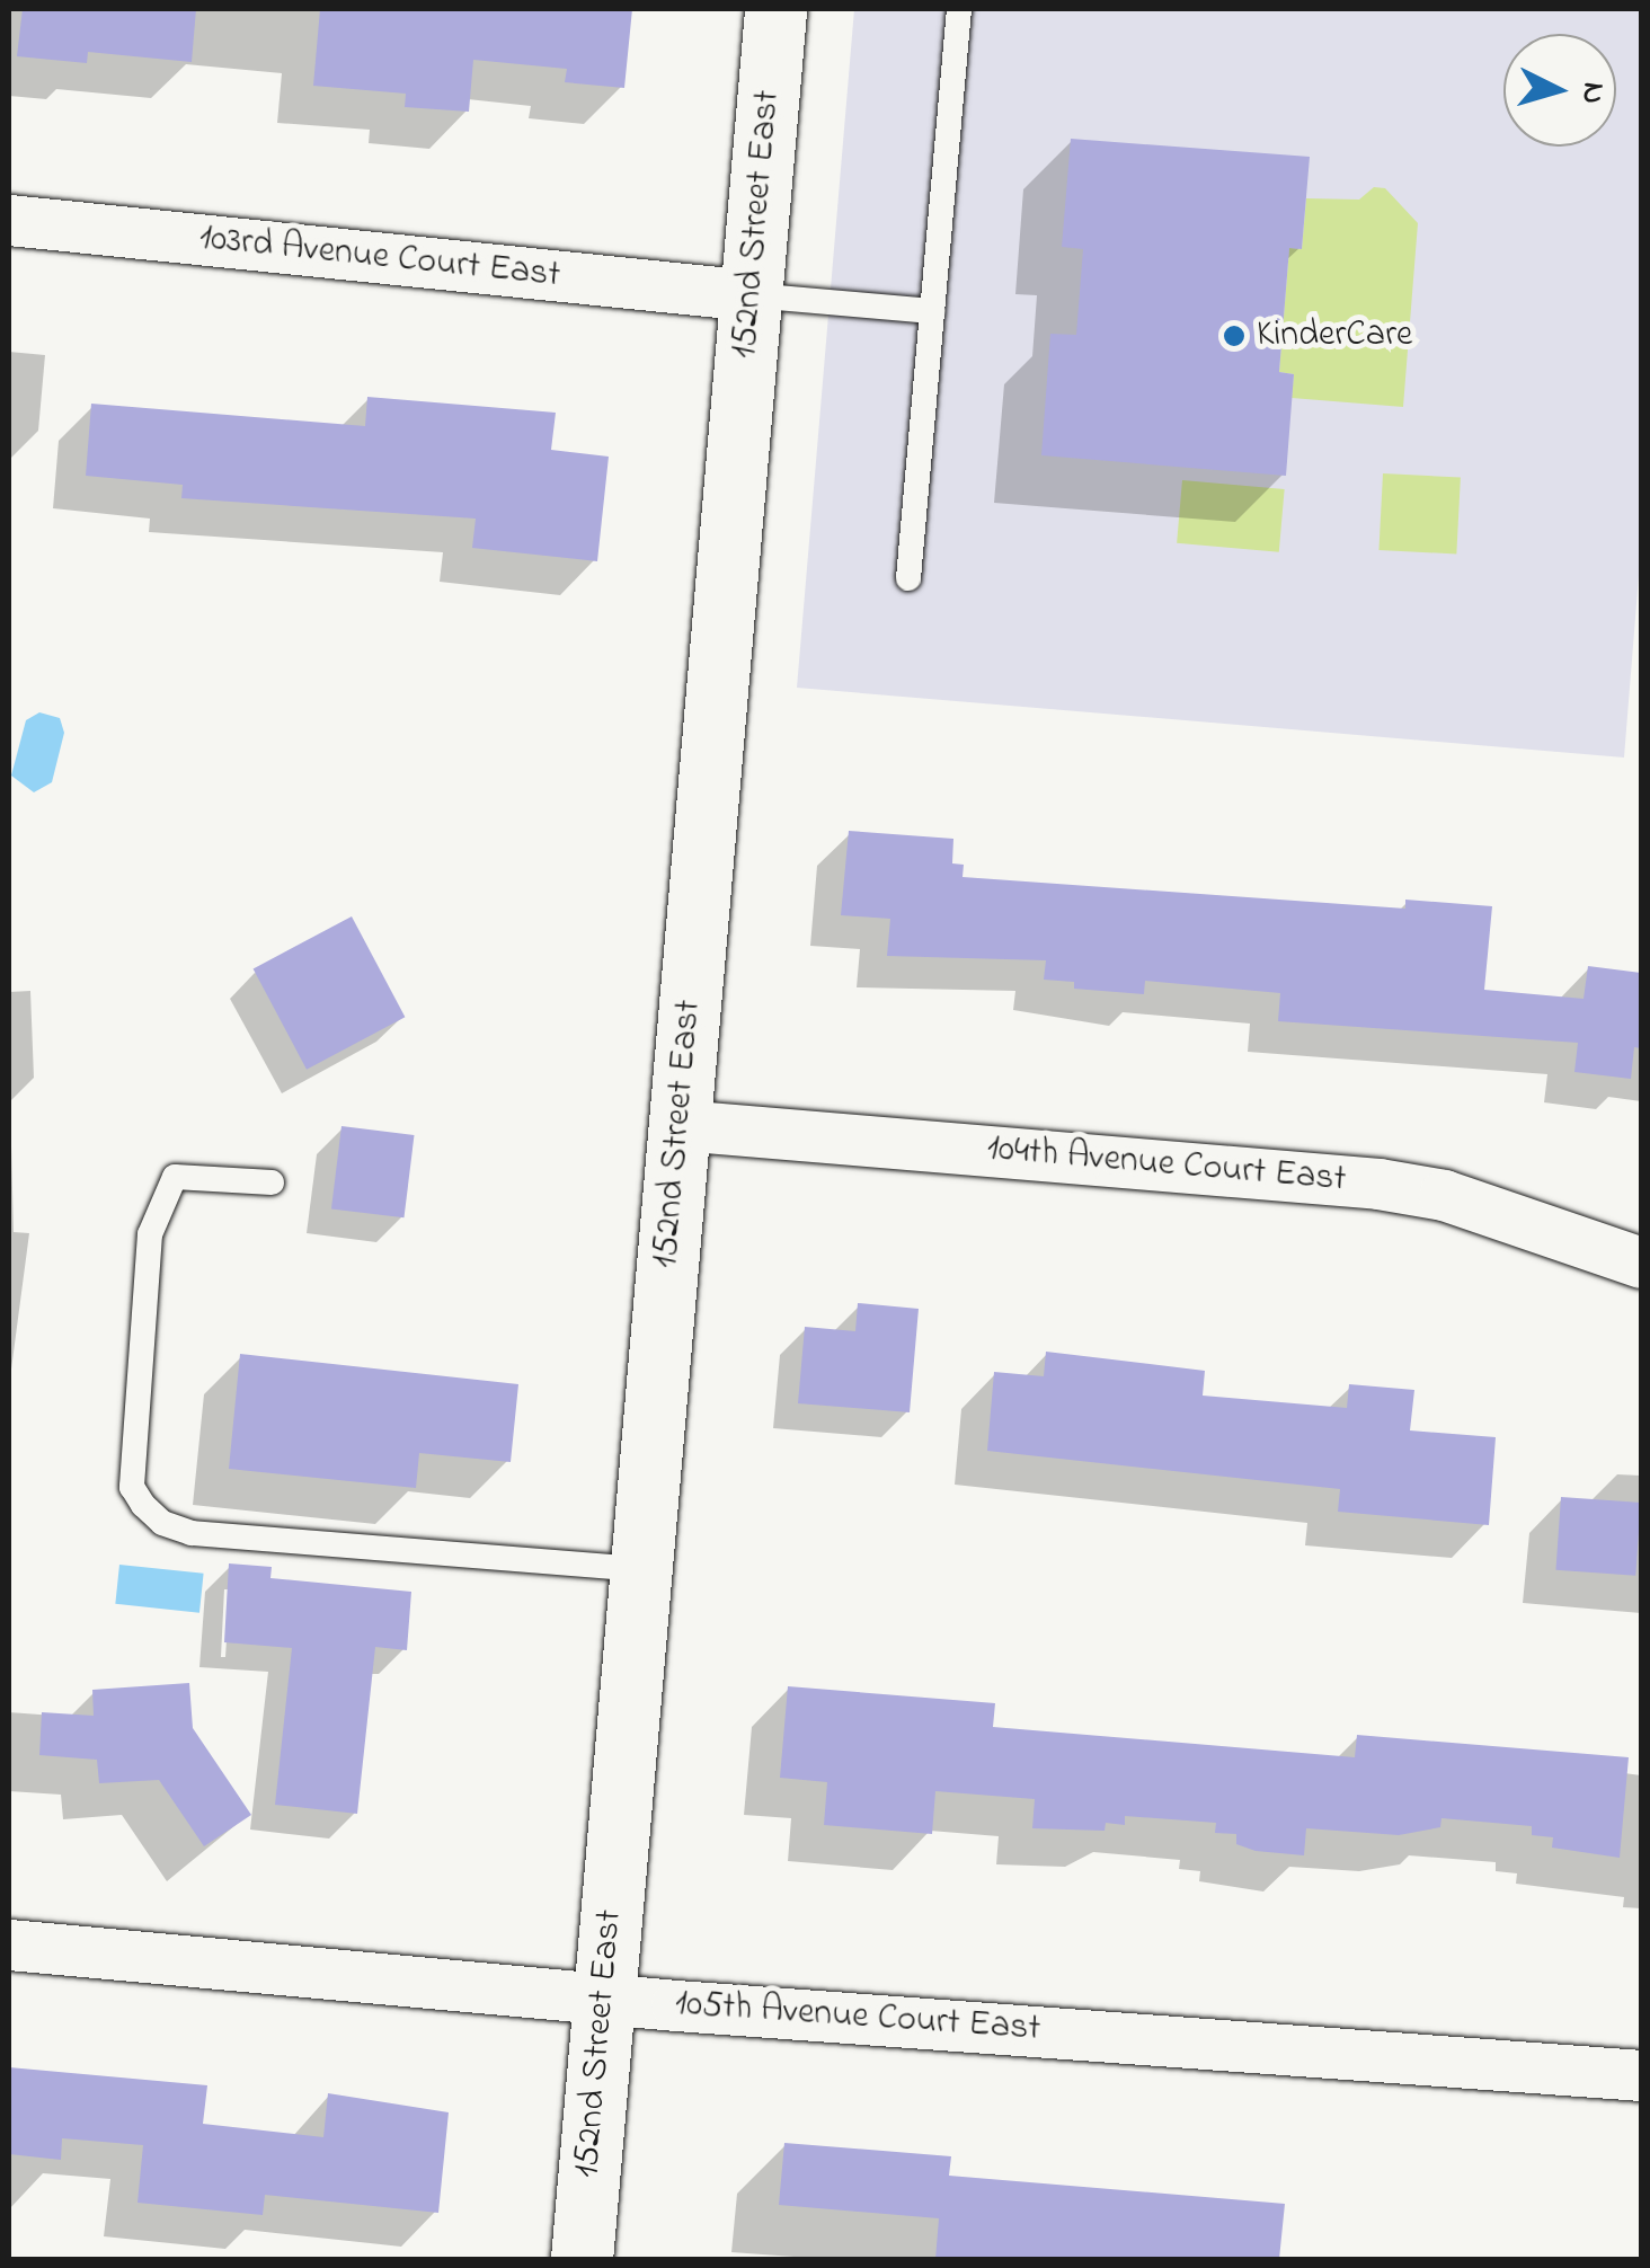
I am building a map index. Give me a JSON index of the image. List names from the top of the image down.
{
  "streets": {
    "main road": ["152nd Street East"],
    "street": ["103rd Avenue Court East", "104th Avenue Court East", "105th Avenue Court East"]
  },
  "crossings": [
    ["152nd Street East", "103rd Avenue Court East"],
    ["152nd Street East", "104th Avenue Court East"],
    ["152nd Street East", "105th Avenue Court East"]
  ],
  "places": ["KinderCare"],
  "north": "right"
}
